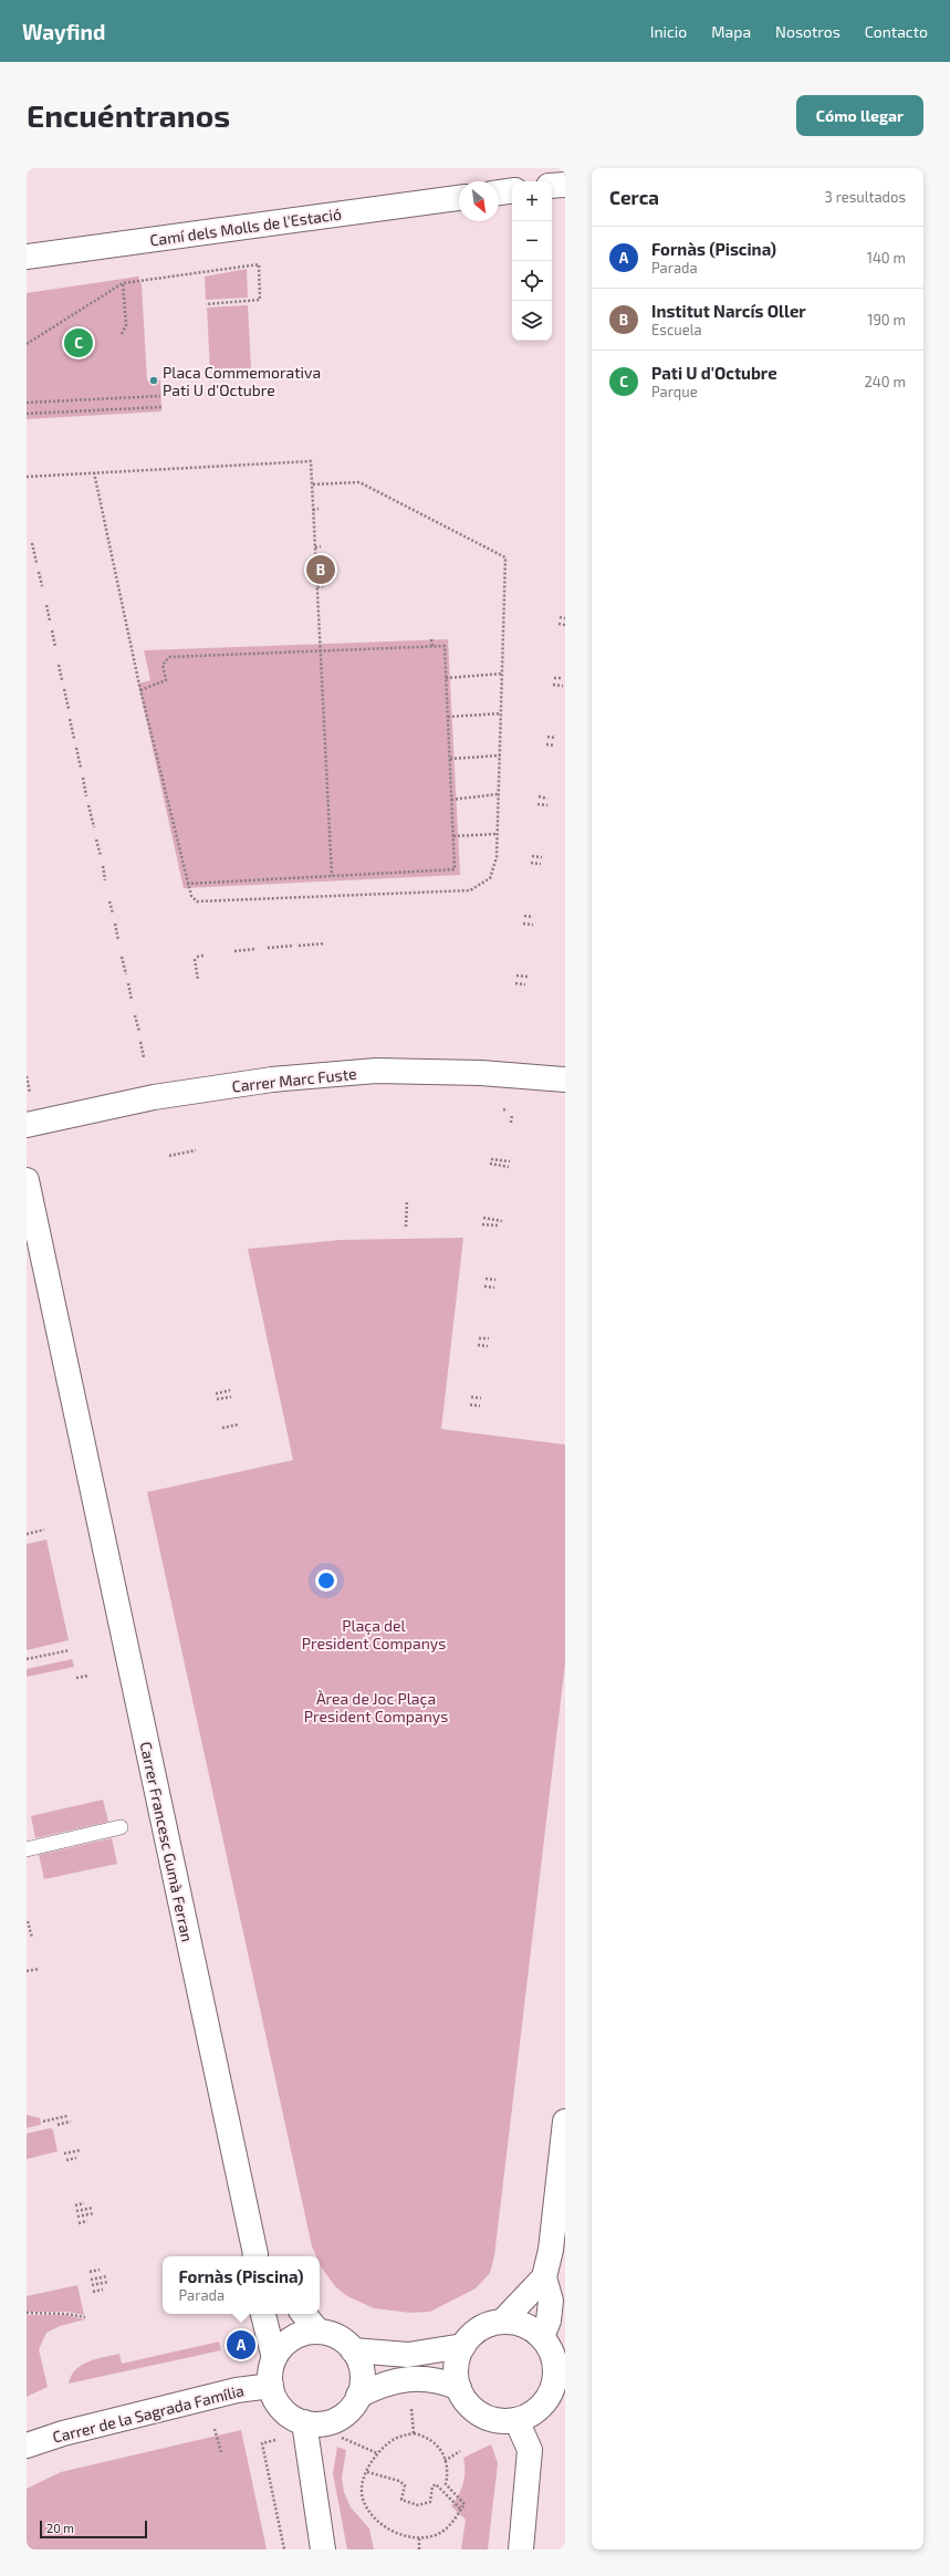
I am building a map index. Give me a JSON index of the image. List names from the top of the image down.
{
  "streets": {
    "street": [
      "Camí dels Molls de l'Estació",
      "Carrer Marc Fuste",
      "Carrer Francesc Gumà Ferran",
      "Carrer de la Sagrada Família"
    ]
  },
  "parks": ["Plaça del President Companys", "Àrea de Joc Plaça President Companys"],
  "places": ["Placa Commemorativa Pati U d'Octubre"],
  "scale_bar": "20 m",
  "north": "bottom right",
  "page": {
    "header": "Wayfind",
    "nav": [
      "Inicio",
      "Mapa",
      "Nosotros",
      "Contacto"
    ],
    "buttons": "Cómo llegar",
    "title": "Encuéntranos",
    "heading": ["Cerca", "3 resultados"],
    "map_buttons": ["+", "−"],
    "list": [
      {
        "mark": "A",
        "name": "Fornàs (Piscina)",
        "note": "Parada",
        "value": "140 m"
      },
      {
        "mark": "B",
        "name": "Institut Narcís Oller",
        "note": "Escuela",
        "value": "190 m"
      },
      {
        "mark": "C",
        "name": "Pati U d'Octubre",
        "note": "Parque",
        "value": "240 m"
      }
    ],
    "pins": ["C", "B", "A"],
    "popup": ["Fornàs (Piscina)", "Parada"],
    "scale": "20 m"
  }
}
